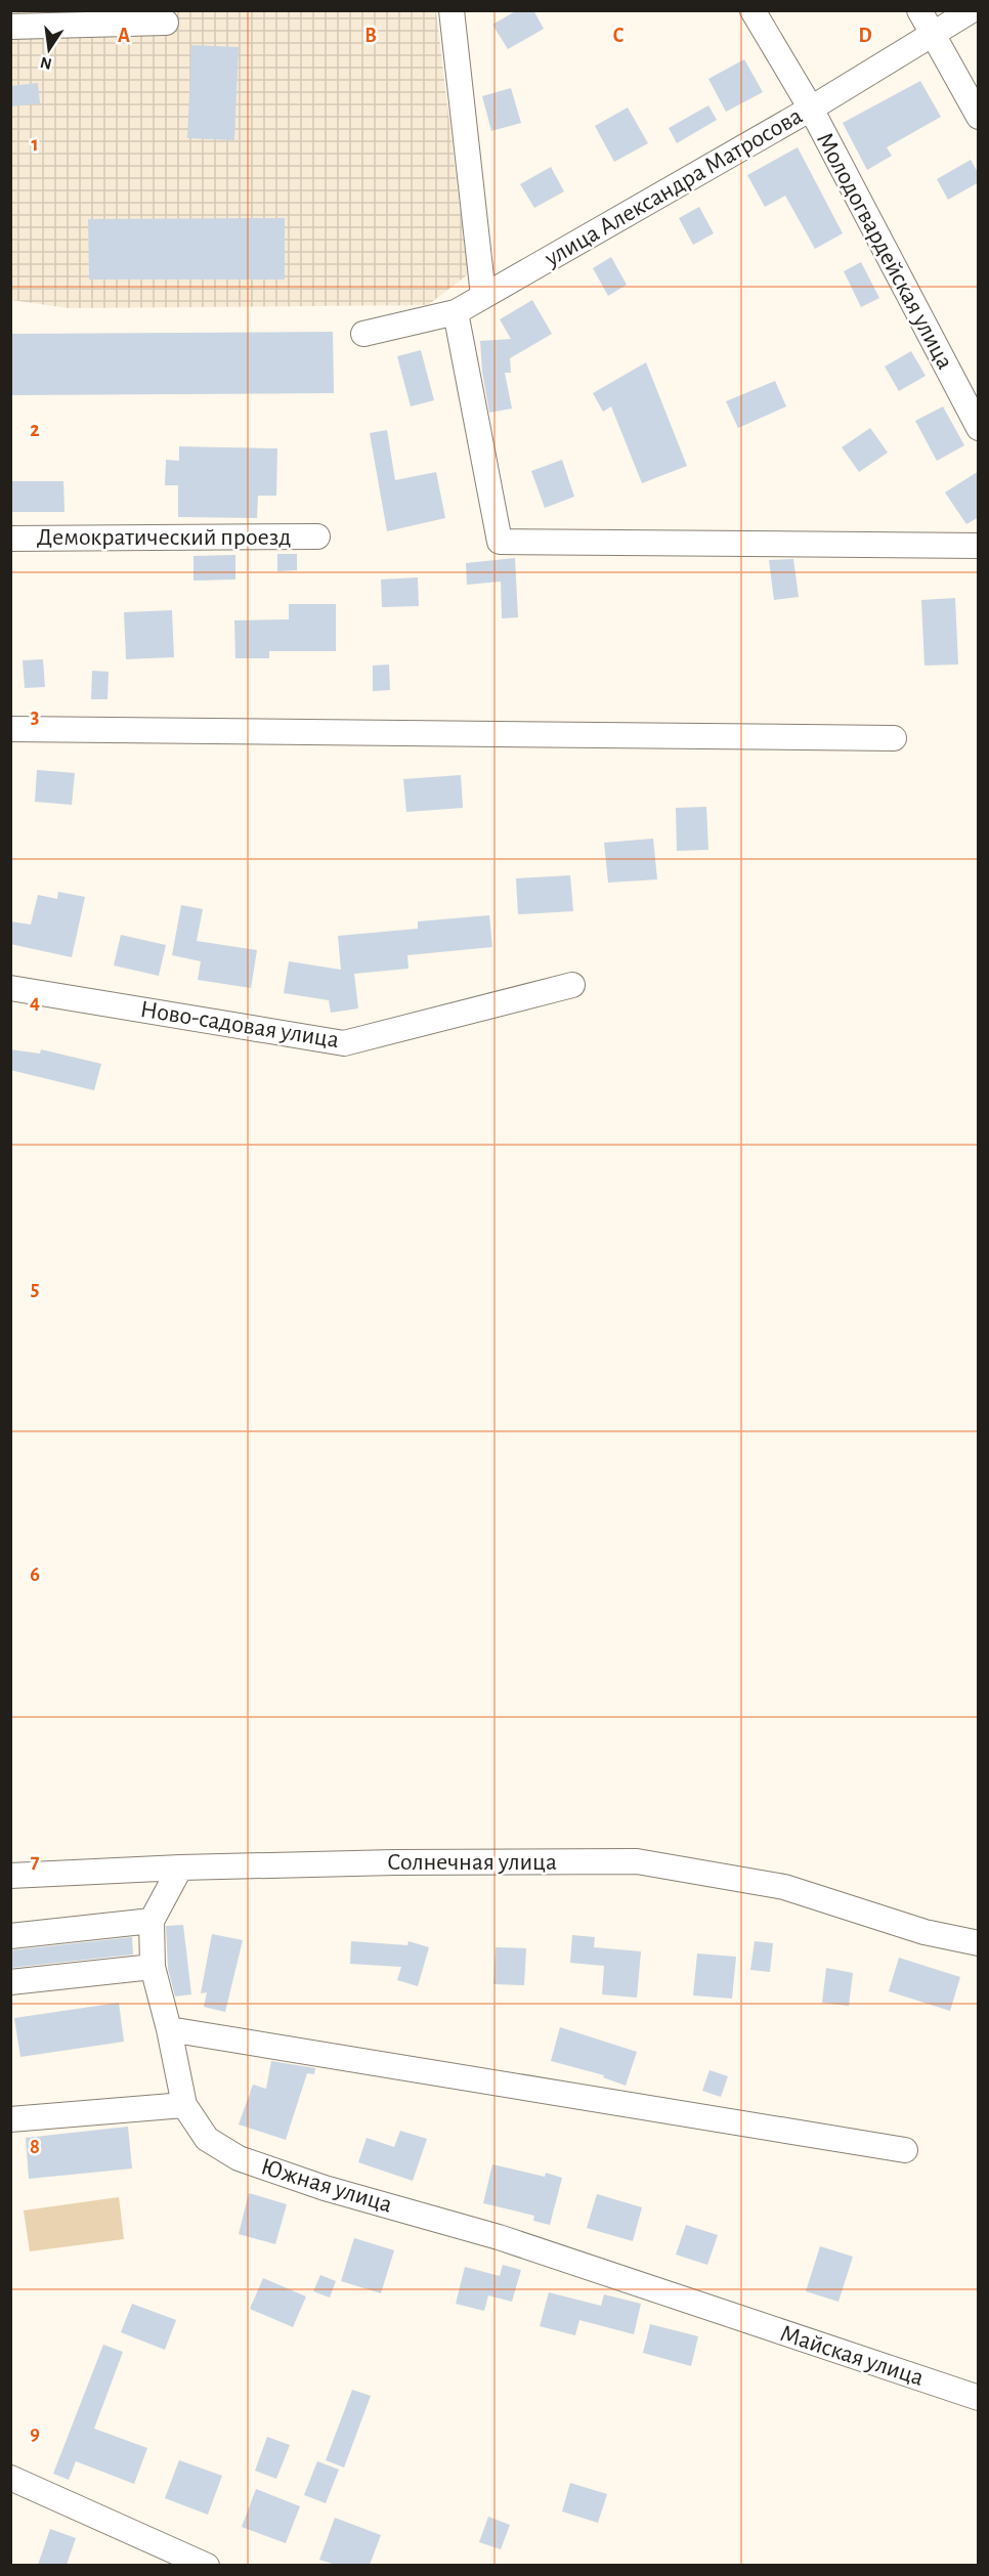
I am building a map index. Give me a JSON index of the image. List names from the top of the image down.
{
  "streets": {
    "street": [
      "улица Александра Матросова",
      "Молодогвардейская улица",
      "Демократический проезд",
      "Ново-садовая улица",
      "Солнечная улица",
      "Южная улица",
      "Майская улица"
    ]
  },
  "crossings": [
    ["улица Александра Матросова", "Молодогвардейская улица"],
    ["Солнечная улица", "Южная улица"],
    ["Южная улица", "Майская улица"]
  ],
  "north": "bottom",
  "grid": {
    "columns": [
      "A",
      "B",
      "C",
      "D"
    ],
    "rows": [
      "1",
      "2",
      "3",
      "4",
      "5",
      "6",
      "7",
      "8",
      "9"
    ]
  }
}
